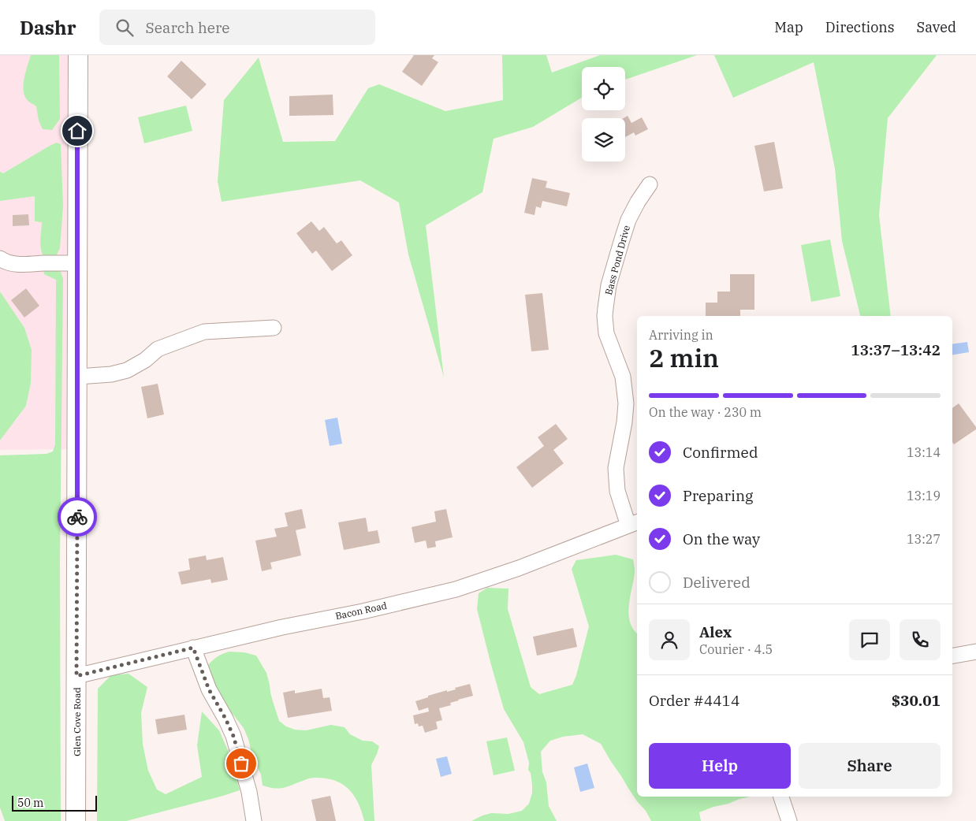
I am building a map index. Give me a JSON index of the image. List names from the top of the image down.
{
  "streets": {
    "main road": ["Glen Cove Road"],
    "street": ["Bass Pond Drive", "Bacon Road"]
  },
  "crossings": [
    ["Bass Pond Drive", "Bacon Road"],
    ["Bacon Road", "Glen Cove Road"]
  ],
  "scale_bar": "50 m",
  "page": {
    "header": "Dashr",
    "search": "Search here",
    "nav": ["Map", "Directions", "Saved"],
    "heading": ["2 min", "Arriving in", "13:37–13:42"],
    "panel": [
      "Alex",
      "Courier · 4.5",
      "Order #4414",
      "$30.01"
    ],
    "bar": "On the way · 230 m",
    "list": [
      ["Confirmed", "13:14"],
      ["Preparing", "13:19"],
      ["On the way", "13:27"],
      "Delivered"
    ],
    "buttons": ["Help", "Share"],
    "scale": "50 m"
  }
}
